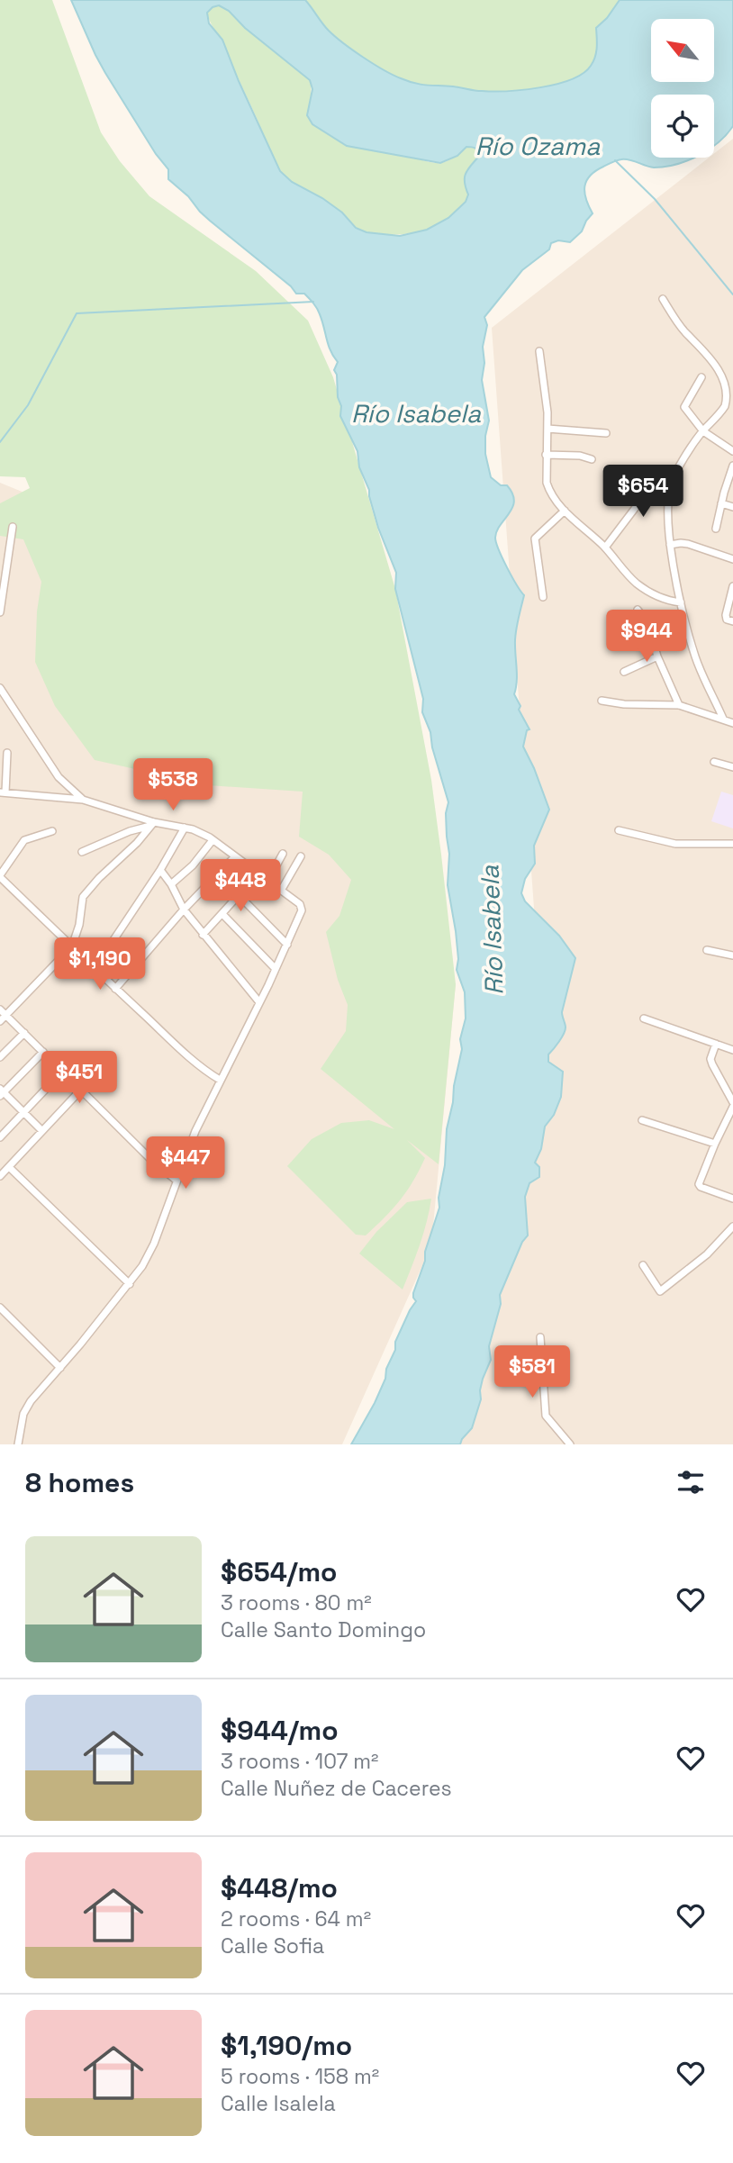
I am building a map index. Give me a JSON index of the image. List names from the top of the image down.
{
  "water": ["Río Ozama", "Río Isabela"],
  "north": "top left",
  "page": {
    "price": [
      "$654",
      "$944",
      "$538",
      "$448",
      "$1,190",
      "$451",
      "$447",
      "$581"
    ],
    "heading": "8 homes",
    "list": [
      {
        "name": "$654/mo",
        "note": "3 rooms · 80 m² · Calle Santo Domingo"
      },
      {
        "name": "$944/mo",
        "note": "3 rooms · 107 m² · Calle Nuñez de Caceres"
      },
      {
        "name": "$448/mo",
        "note": "2 rooms · 64 m² · Calle Sofia"
      },
      {
        "name": "$1,190/mo",
        "note": "5 rooms · 158 m² · Calle Isalela"
      }
    ]
  }
}
